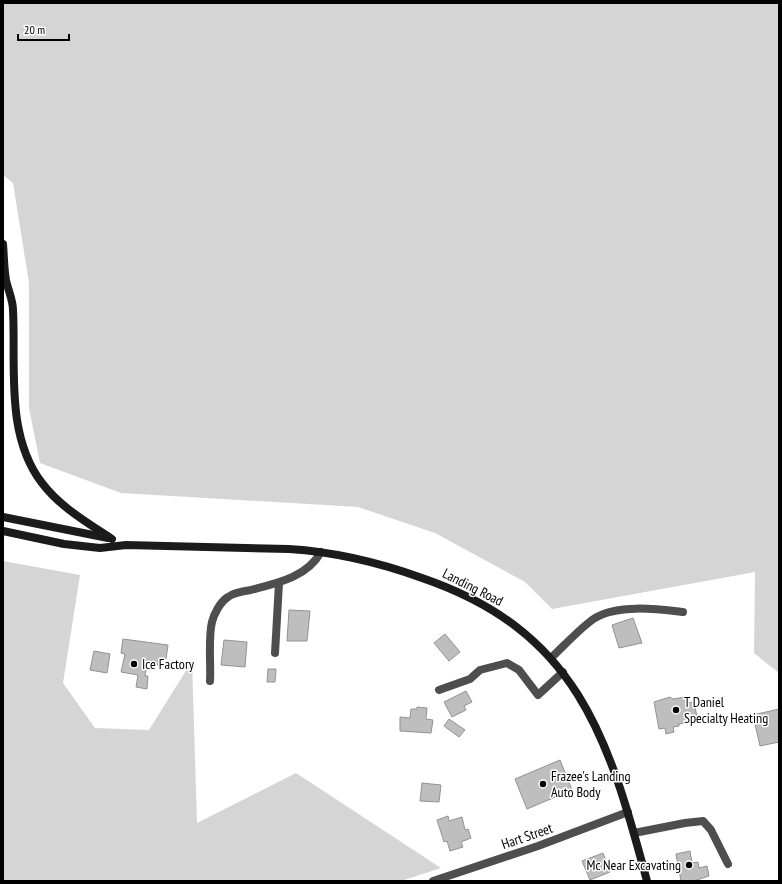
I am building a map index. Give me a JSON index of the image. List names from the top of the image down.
{
  "streets": {
    "main road": ["Landing Road"],
    "street": ["Hart Street"]
  },
  "crossings": [
    ["Landing Road", "Hart Street"]
  ],
  "places": [
    "Ice Factory",
    "T Daniel Specialty Heating",
    "Frazee's Landing Auto Body",
    "Mc Near Excavating"
  ],
  "scale_bar": "20 m"
}
